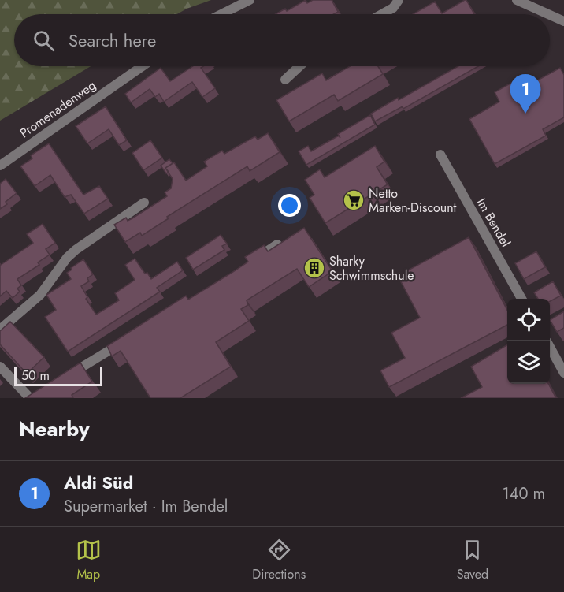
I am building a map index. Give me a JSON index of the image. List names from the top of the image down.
{
  "streets": {
    "street": ["Promenadenweg", "Im Bendel"]
  },
  "places": {
    "supermarket": ["Netto Marken-Discount"],
    "building": ["Sharky Schwimmschule"]
  },
  "scale_bar": "50 m",
  "page": {
    "search": "Search here",
    "pins": "1",
    "scale": "50 m",
    "heading": "Nearby",
    "list": [
      {
        "mark": "1",
        "name": "Aldi Süd",
        "note": "Supermarket · Im Bendel",
        "value": "140 m"
      }
    ],
    "nav": ["Map", "Directions", "Saved"]
  }
}
